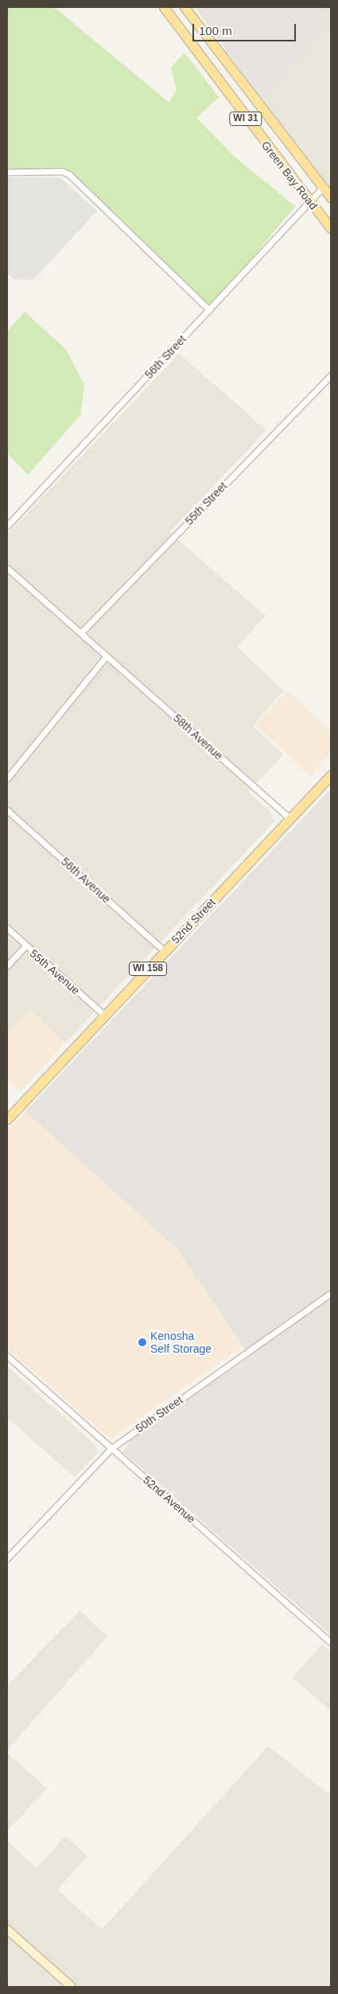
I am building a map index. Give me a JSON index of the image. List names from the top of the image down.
{
  "streets": {
    "main road": [
      "WI 31",
      "Green Bay Road",
      "52nd Street",
      "WI 158"
    ],
    "street": [
      "56th Street",
      "55th Street",
      "58th Avenue",
      "56th Avenue",
      "55th Avenue",
      "50th Street",
      "52nd Avenue"
    ]
  },
  "crossings": [
    ["Green Bay Road", "56th Street"],
    ["55th Street", "58th Avenue"],
    ["58th Avenue", "52nd Street"],
    ["56th Avenue", "52nd Street"],
    ["52nd Street", "55th Avenue"],
    ["50th Street", "52nd Avenue"]
  ],
  "places": ["Kenosha Self Storage"],
  "scale_bar": "100 m"
}
